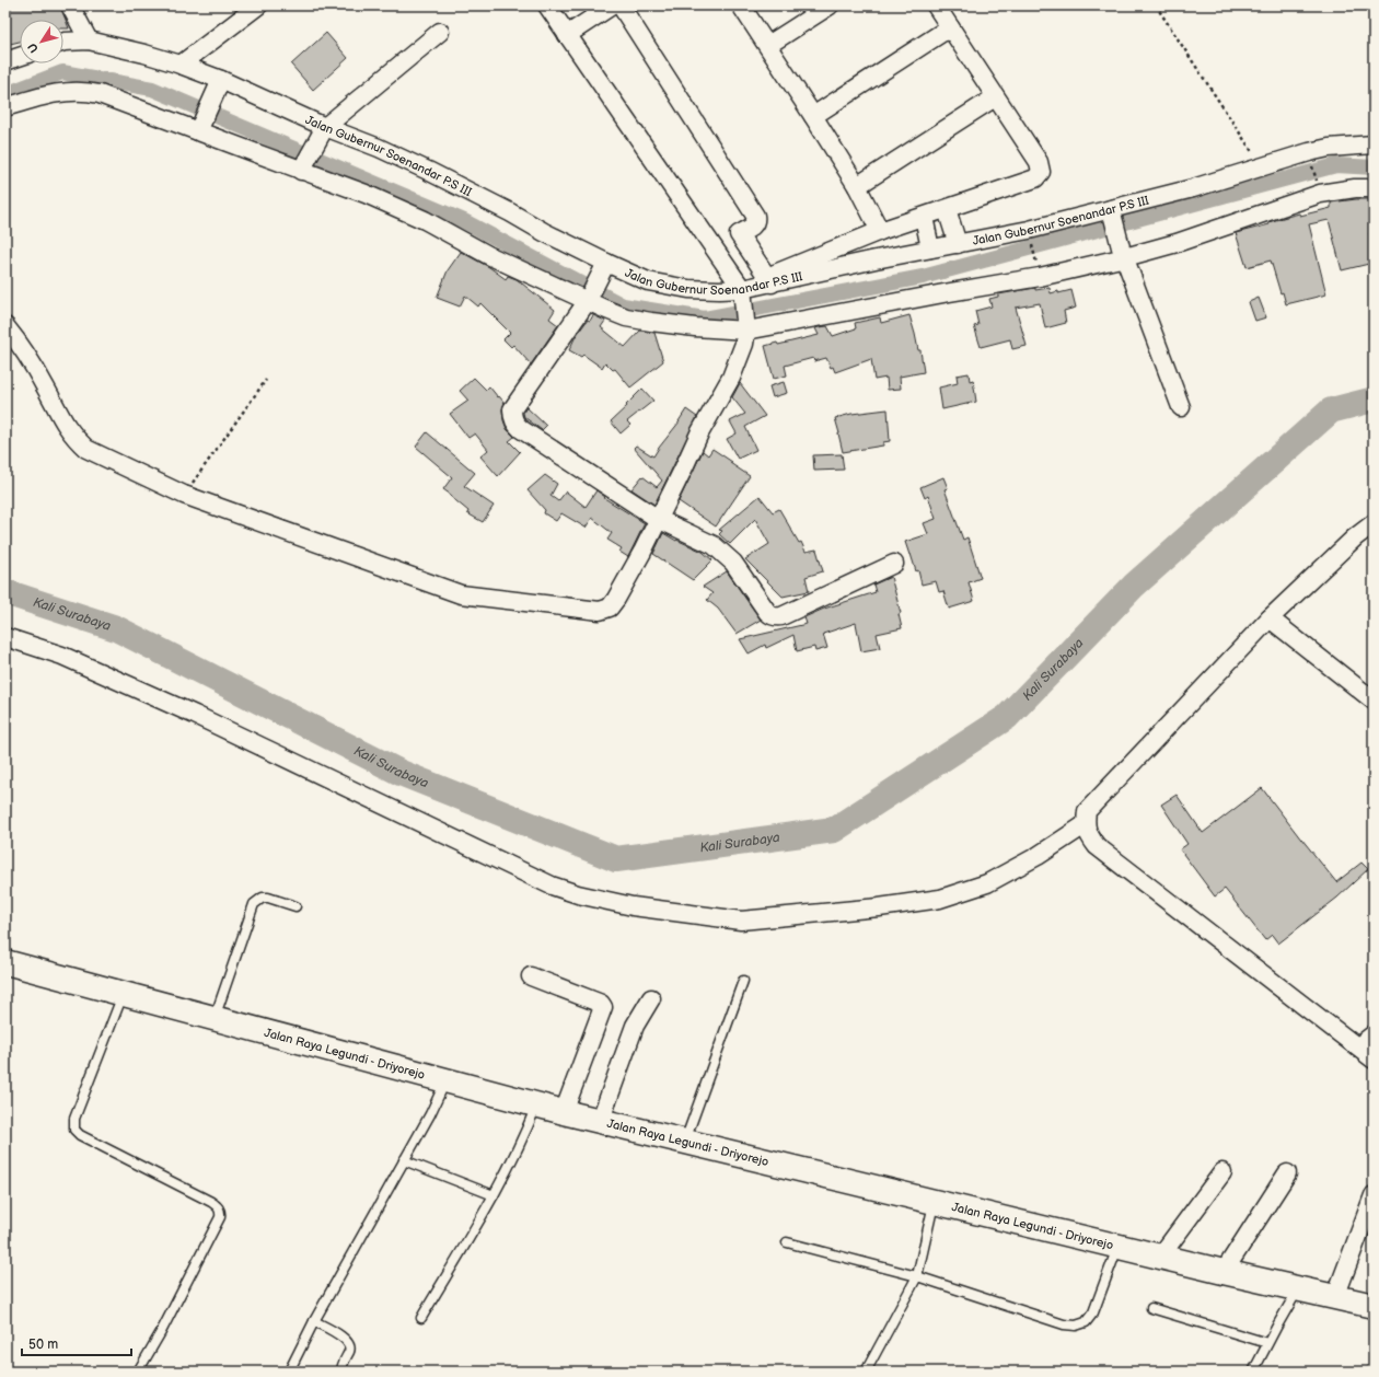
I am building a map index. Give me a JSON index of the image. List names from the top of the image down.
{
  "streets": {
    "main road": ["Jalan Raya Legundi - Driyorejo"],
    "street": ["Jalan Gubernur Soenandar P.S III"]
  },
  "water": ["Kali Surabaya"],
  "scale_bar": "50 m",
  "north": "bottom left"
}
